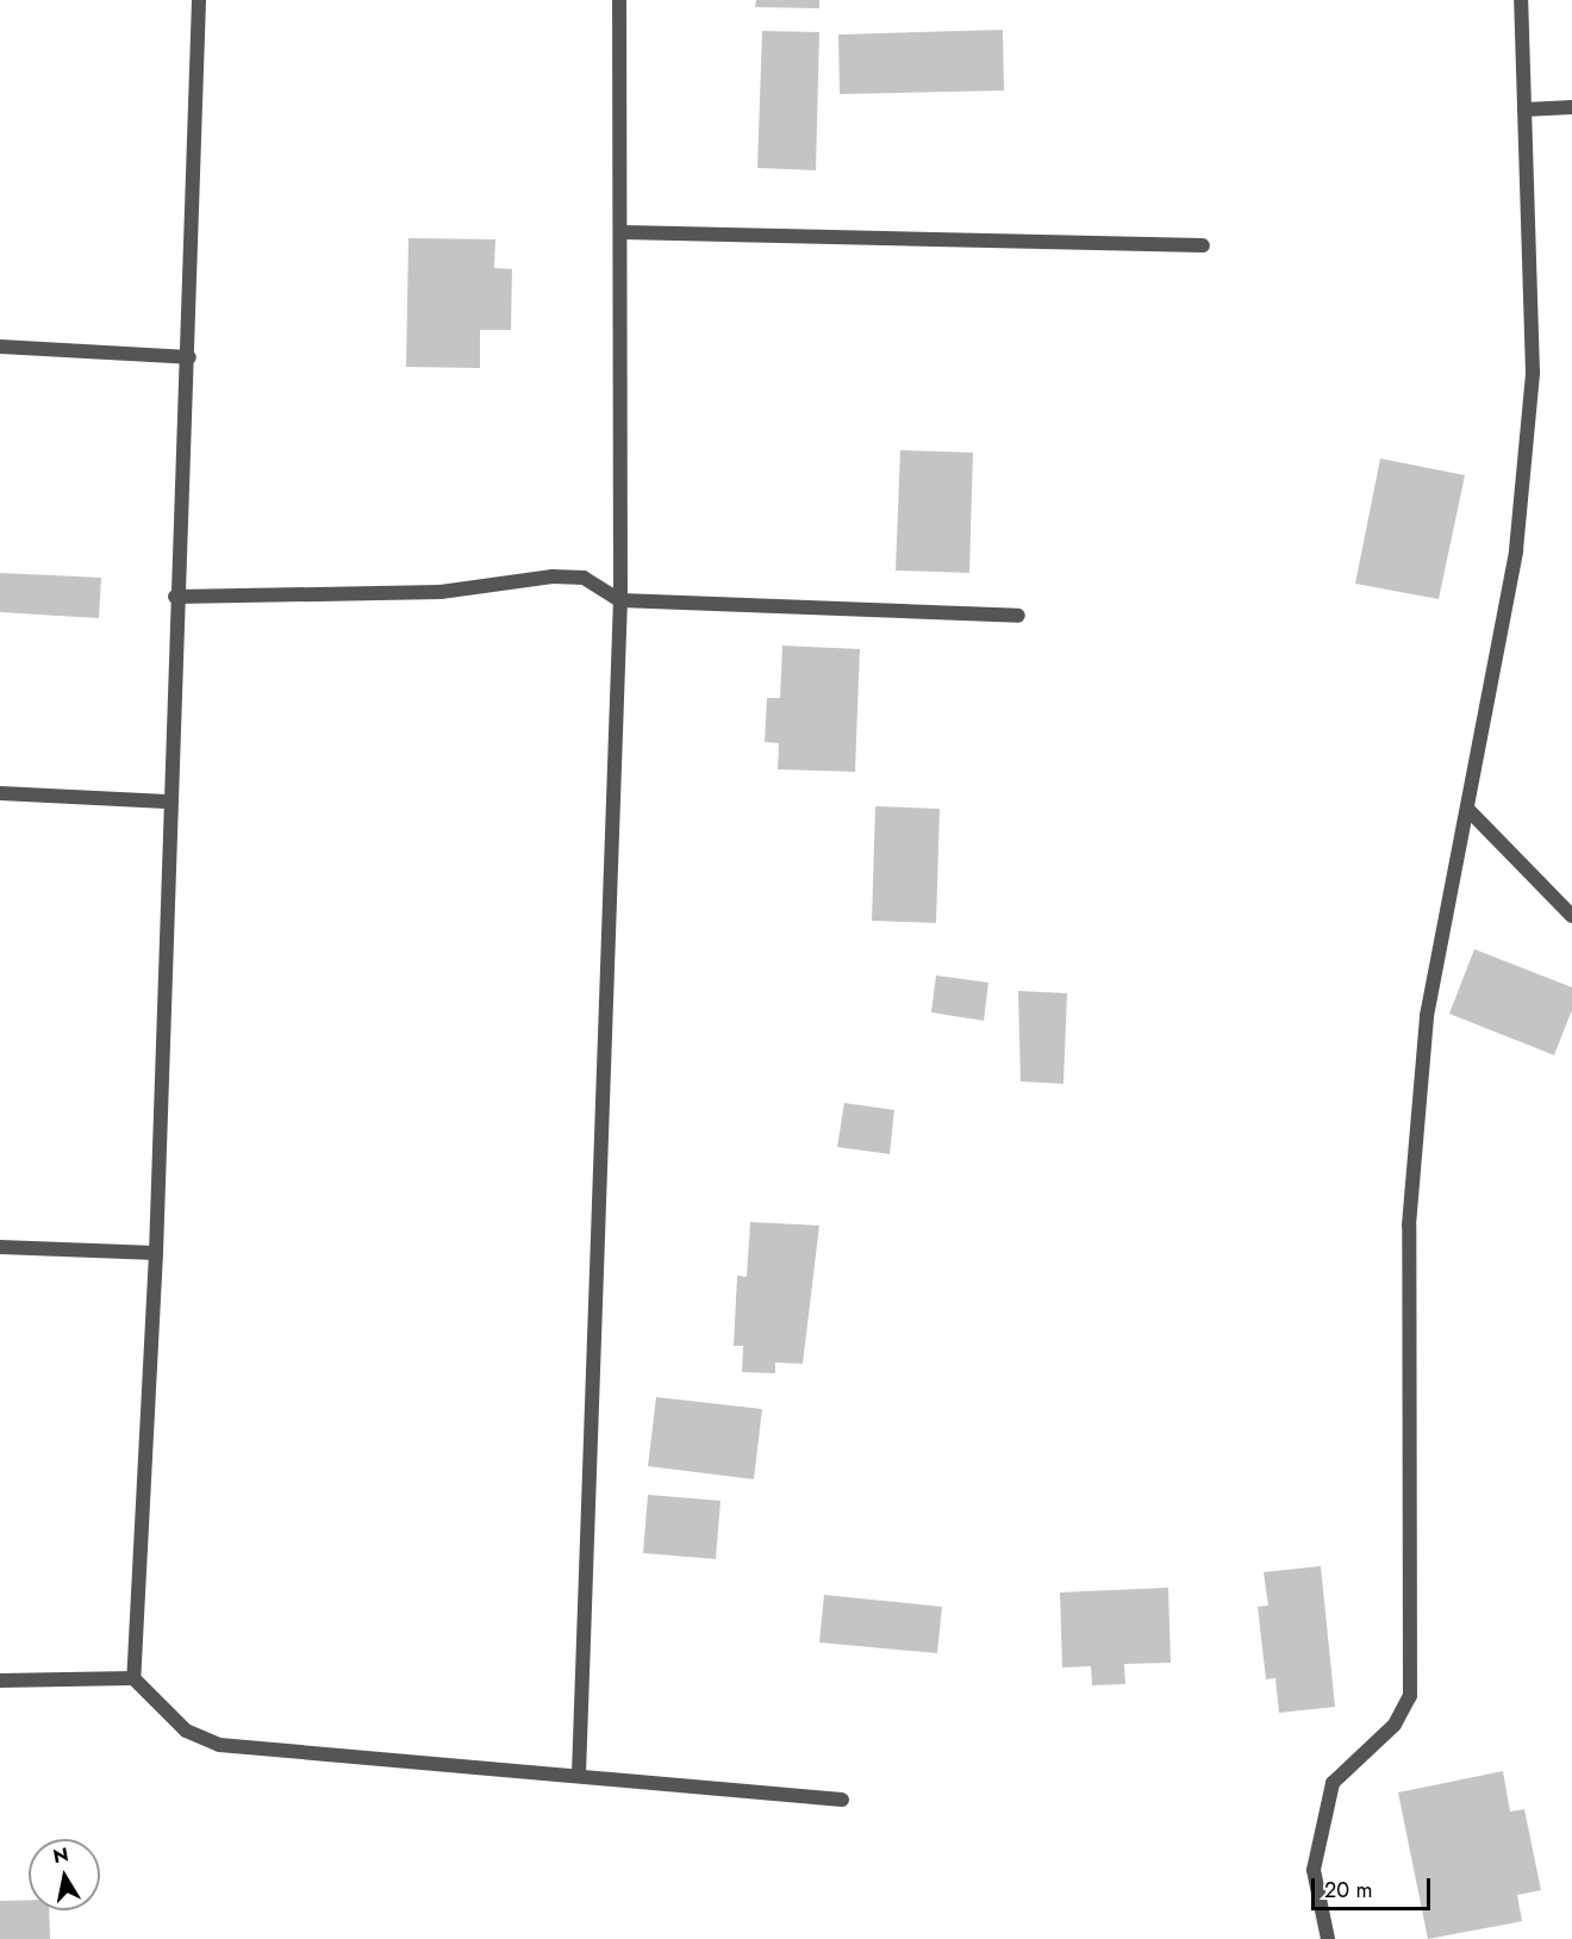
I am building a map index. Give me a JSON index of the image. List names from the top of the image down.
{
  "scale_bar": "20 m",
  "north": "top"
}
